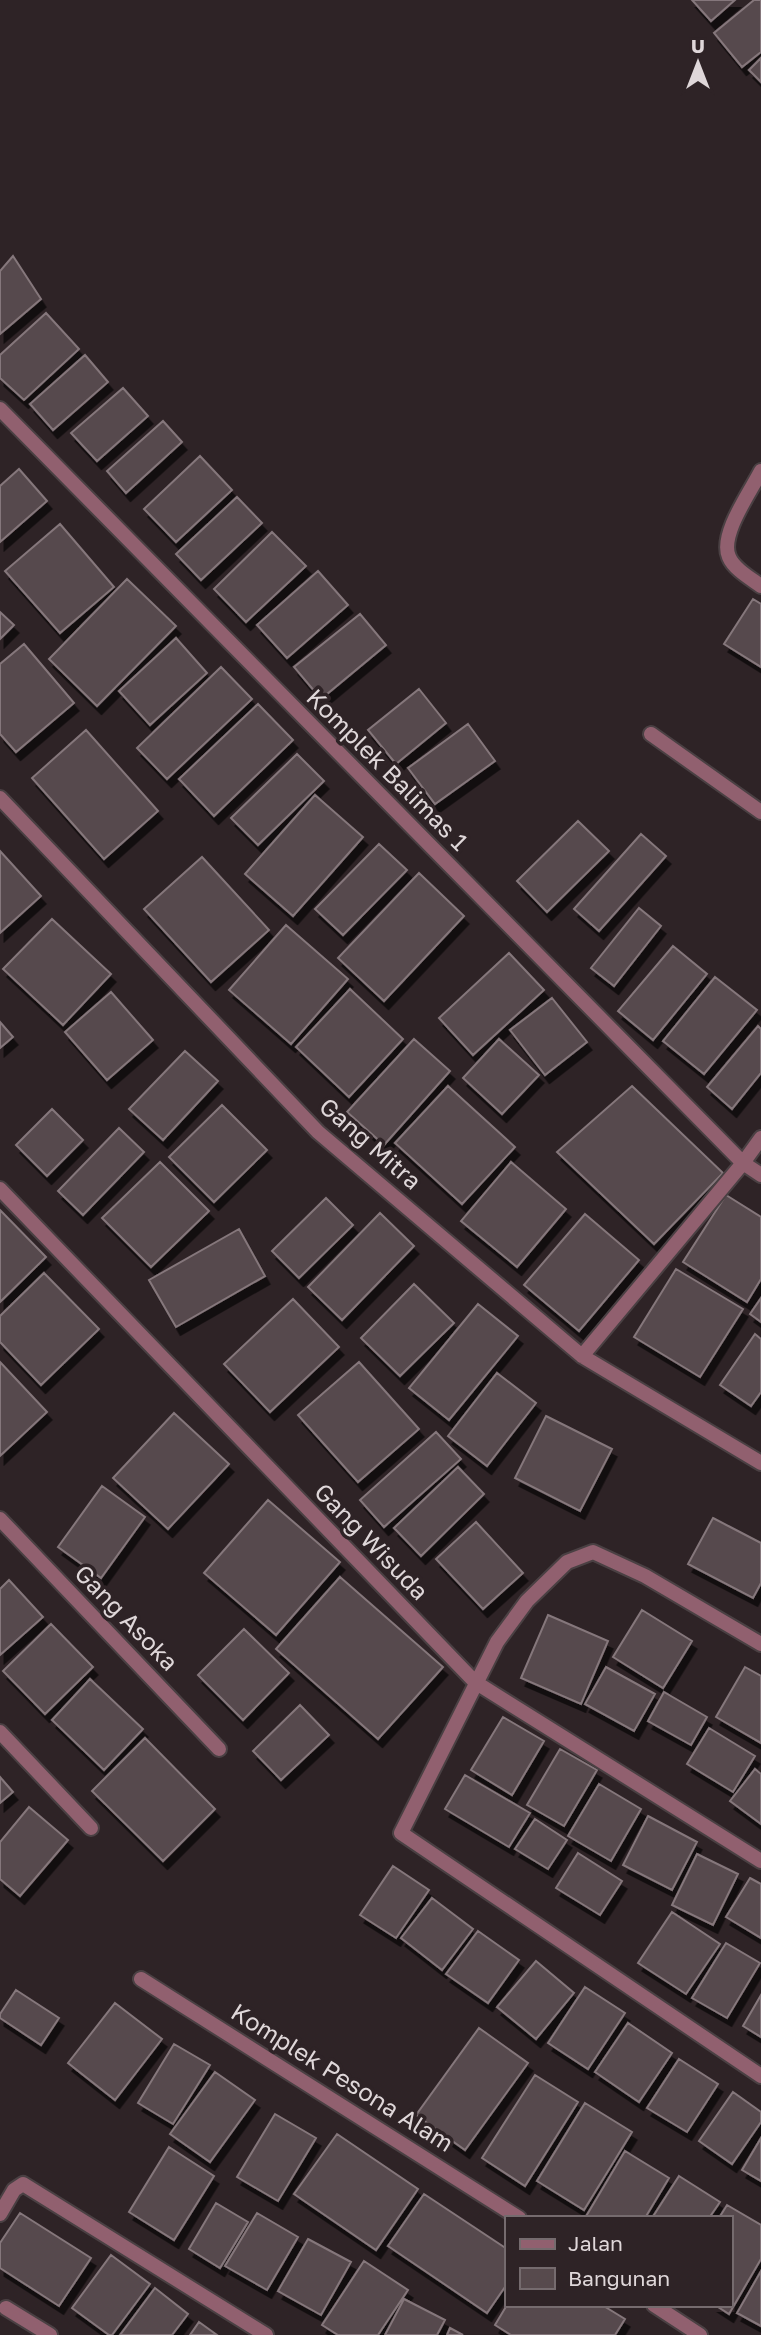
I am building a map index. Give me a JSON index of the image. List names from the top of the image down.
{
  "streets": {
    "street": [
      "Komplek Balimas 1",
      "Gang Mitra",
      "Gang Wisuda",
      "Gang Asoka",
      "Komplek Pesona Alam"
    ]
  },
  "legend": ["Jalan", "Bangunan"],
  "north": "top"
}
